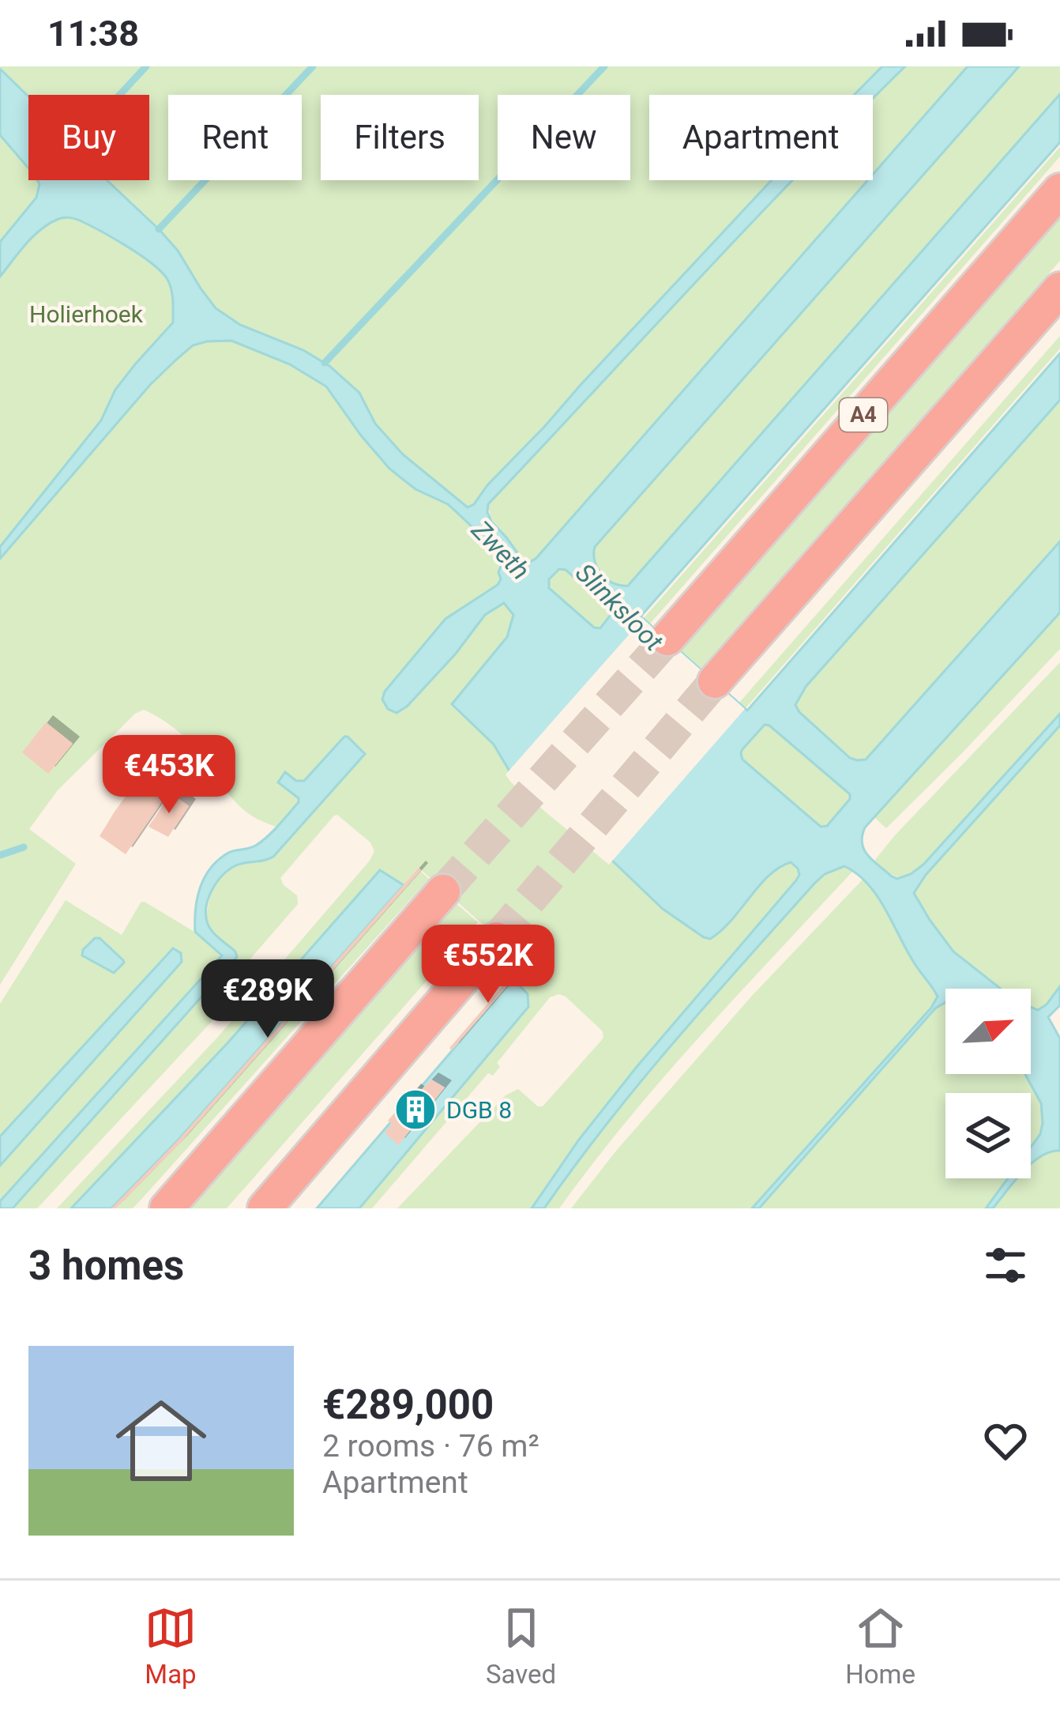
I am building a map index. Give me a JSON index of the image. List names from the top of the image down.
{
  "streets": {
    "highway": ["A4"]
  },
  "water": ["Zweth", "Slinksloot"],
  "parks": ["Holierhoek"],
  "places": {
    "building": ["DGB 8"]
  },
  "north": "top right",
  "page": {
    "status": "11:38",
    "chip": [
      "Buy",
      "Rent",
      "Filters",
      "New",
      "Apartment"
    ],
    "price": ["€453K", "€552K", "€289K"],
    "heading": "3 homes",
    "list": [
      {
        "name": "€289,000",
        "note": "2 rooms · 76 m² · Apartment"
      }
    ],
    "tabs": ["Map", "Saved", "Home"]
  }
}
